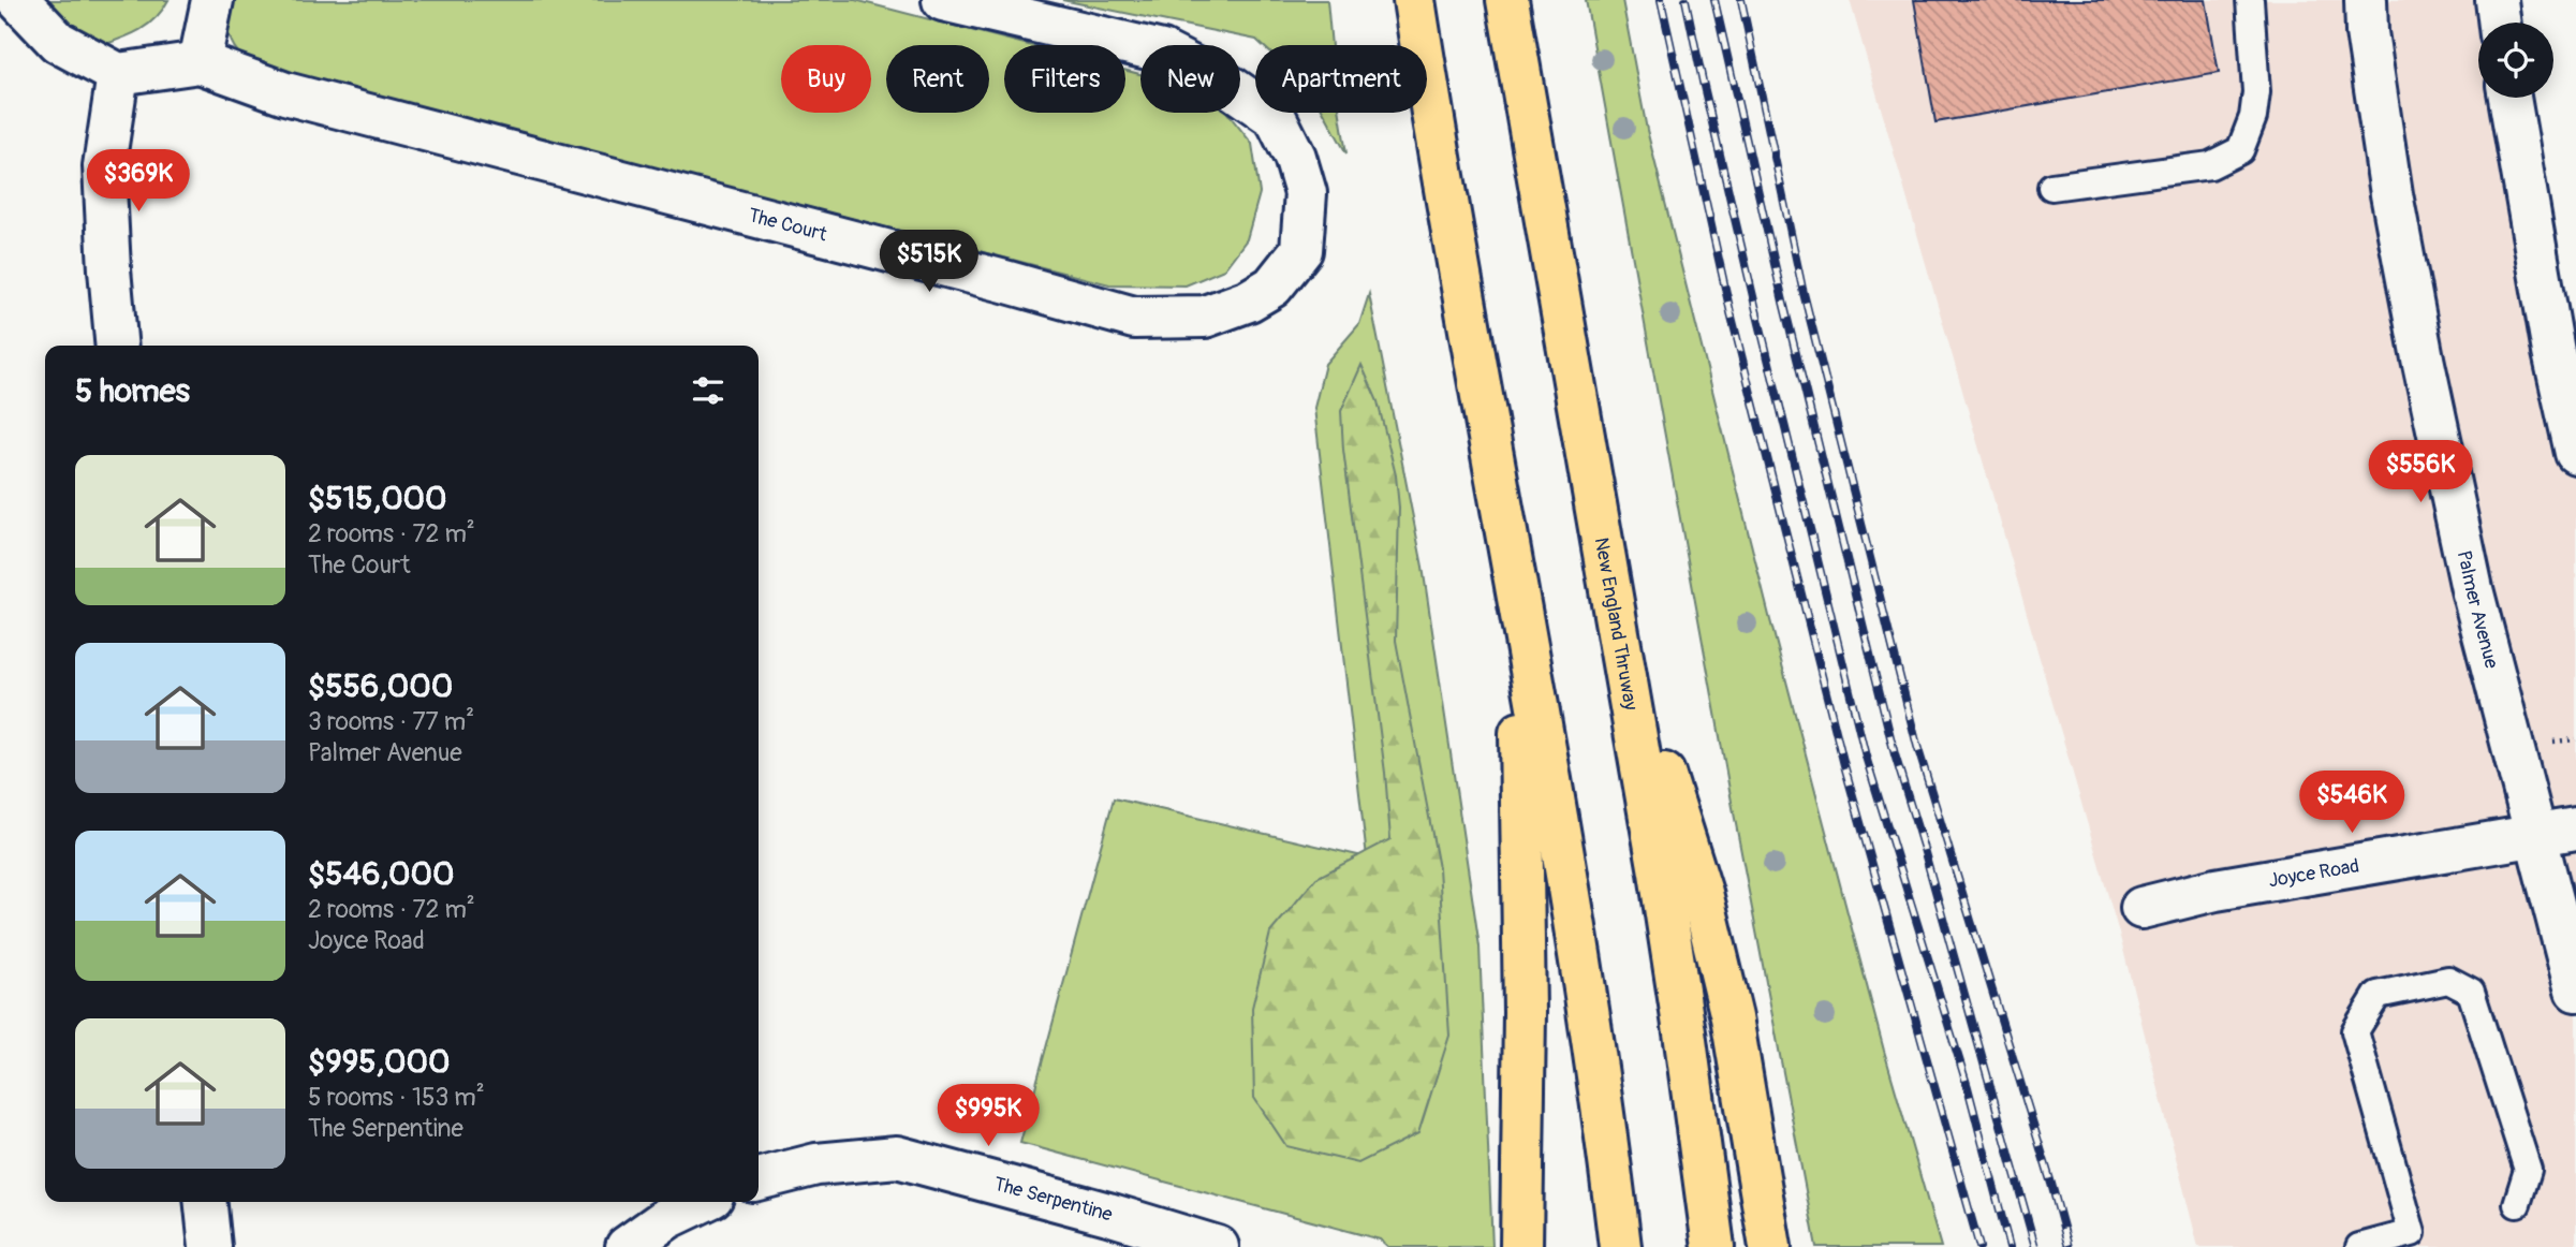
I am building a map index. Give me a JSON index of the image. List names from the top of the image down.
{
  "streets": {
    "highway": ["New England Thruway"],
    "street": [
      "The Court",
      "Palmer Avenue",
      "Joyce Road",
      "The Serpentine"
    ]
  },
  "crossings": [
    ["Palmer Avenue", "Joyce Road"]
  ],
  "page": {
    "chip": [
      "Buy",
      "Rent",
      "Filters",
      "New",
      "Apartment"
    ],
    "price": [
      "$369K",
      "$515K",
      "$556K",
      "$546K",
      "$995K"
    ],
    "heading": "5 homes",
    "list": [
      {
        "name": "$515,000",
        "note": "2 rooms · 72 m² · The Court"
      },
      {
        "name": "$556,000",
        "note": "3 rooms · 77 m² · Palmer Avenue"
      },
      {
        "name": "$546,000",
        "note": "2 rooms · 72 m² · Joyce Road"
      },
      {
        "name": "$995,000",
        "note": "5 rooms · 153 m² · The Serpentine"
      }
    ]
  }
}
